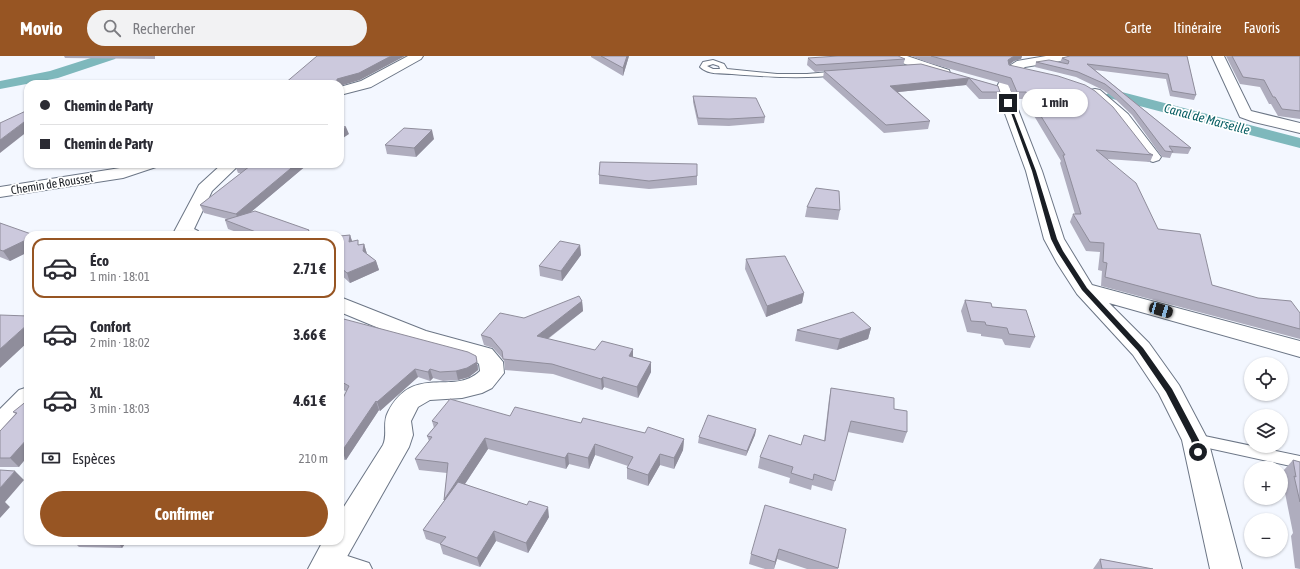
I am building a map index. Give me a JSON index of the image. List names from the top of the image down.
{
  "streets": {
    "street": ["Chemin de Rousset"]
  },
  "water": ["Canal de Marseille"],
  "page": {
    "header": "Movio",
    "search": "Rechercher",
    "nav": ["Carte", "Itinéraire", "Favoris"],
    "banner": ["Chemin de Party", "Chemin de Party"],
    "bubble": "1 min",
    "list": [
      {
        "name": "Éco",
        "note": "1 min · 18:01",
        "value": "2.71 €"
      },
      {
        "name": "Confort",
        "note": "2 min · 18:02",
        "value": "3.66 €"
      },
      {
        "name": "XL",
        "note": "3 min · 18:03",
        "value": "4.61 €"
      }
    ],
    "map_buttons": ["+", "−"],
    "pay": ["Espèces", "210 m"],
    "buttons": "Confirmer"
  }
}
